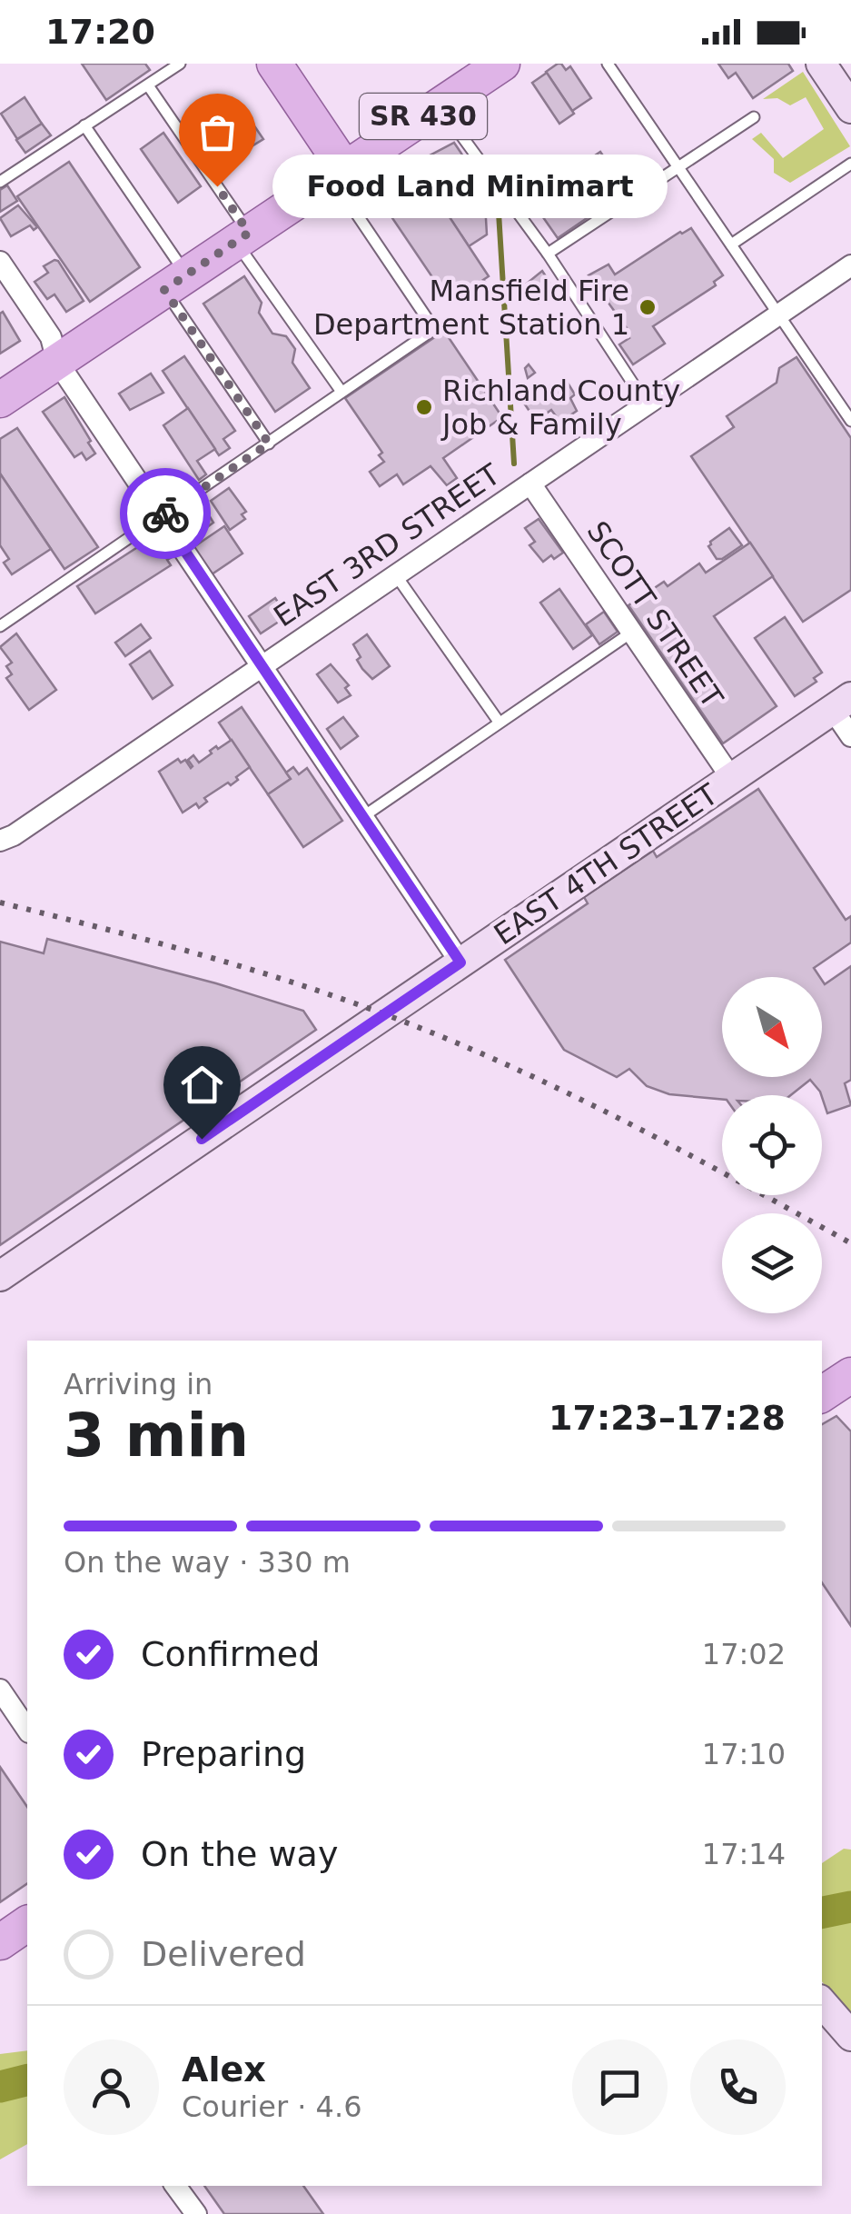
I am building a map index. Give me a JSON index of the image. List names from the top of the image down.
{
  "streets": {
    "main road": ["SR 430", "EAST 4TH STREET"],
    "street": ["EAST 3RD STREET", "SCOTT STREET"]
  },
  "crossings": [
    ["EAST 3RD STREET", "SCOTT STREET"],
    ["SCOTT STREET", "EAST 4TH STREET"]
  ],
  "places": ["Food Land Minimart", "Mansfield Fire Department Station 1", "Richland County Job & Family"],
  "north": "bottom right",
  "page": {
    "status": "17:20",
    "bubble": "Food Land Minimart",
    "heading": ["3 min", "Arriving in", "17:23–17:28"],
    "panel": ["Alex", "Courier · 4.6"],
    "bar": "On the way · 330 m",
    "list": [
      ["Confirmed", "17:02"],
      ["Preparing", "17:10"],
      ["On the way", "17:14"],
      "Delivered"
    ]
  }
}
